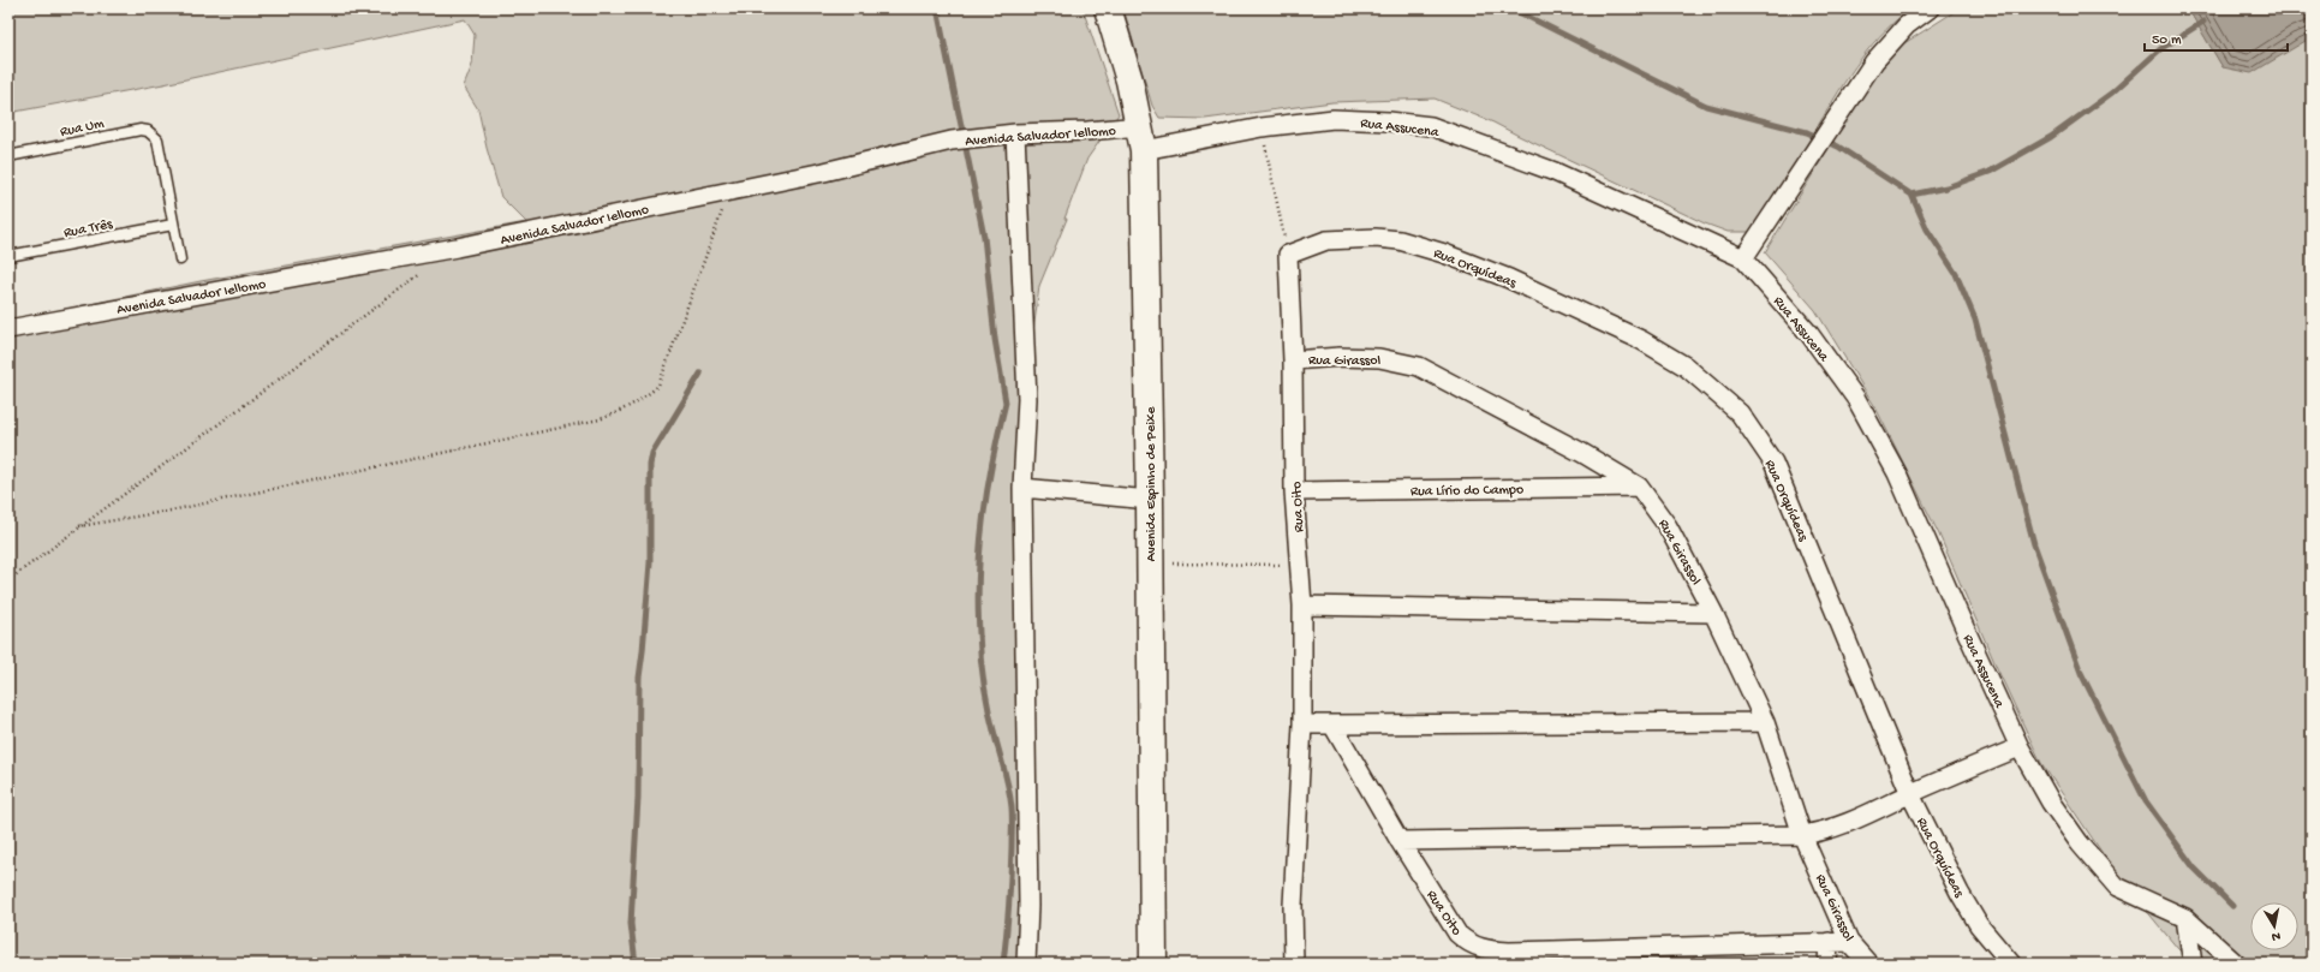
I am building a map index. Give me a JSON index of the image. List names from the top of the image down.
{
  "streets": {
    "street": [
      "Rua Assucena",
      "Avenida Salvador Iellomo",
      "Rua Orquídeas",
      "Rua Girassol",
      "Avenida Espinho de Peixe",
      "Rua Lírio do Campo",
      "Rua Oito"
    ],
    "lane": ["Rua Um", "Rua Três"]
  },
  "crossings": [
    ["Rua Um", "Rua Três"],
    ["Rua Assucena", "Avenida Salvador Iellomo"],
    ["Rua Assucena", "Avenida Espinho de Peixe"],
    ["Avenida Salvador Iellomo", "Avenida Espinho de Peixe"],
    ["Rua Orquídeas", "Rua Oito"],
    ["Rua Girassol", "Rua Lírio do Campo"],
    ["Rua Girassol", "Rua Oito"],
    ["Rua Lírio do Campo", "Rua Oito"]
  ],
  "scale_bar": "50 m",
  "north": "bottom"
}
